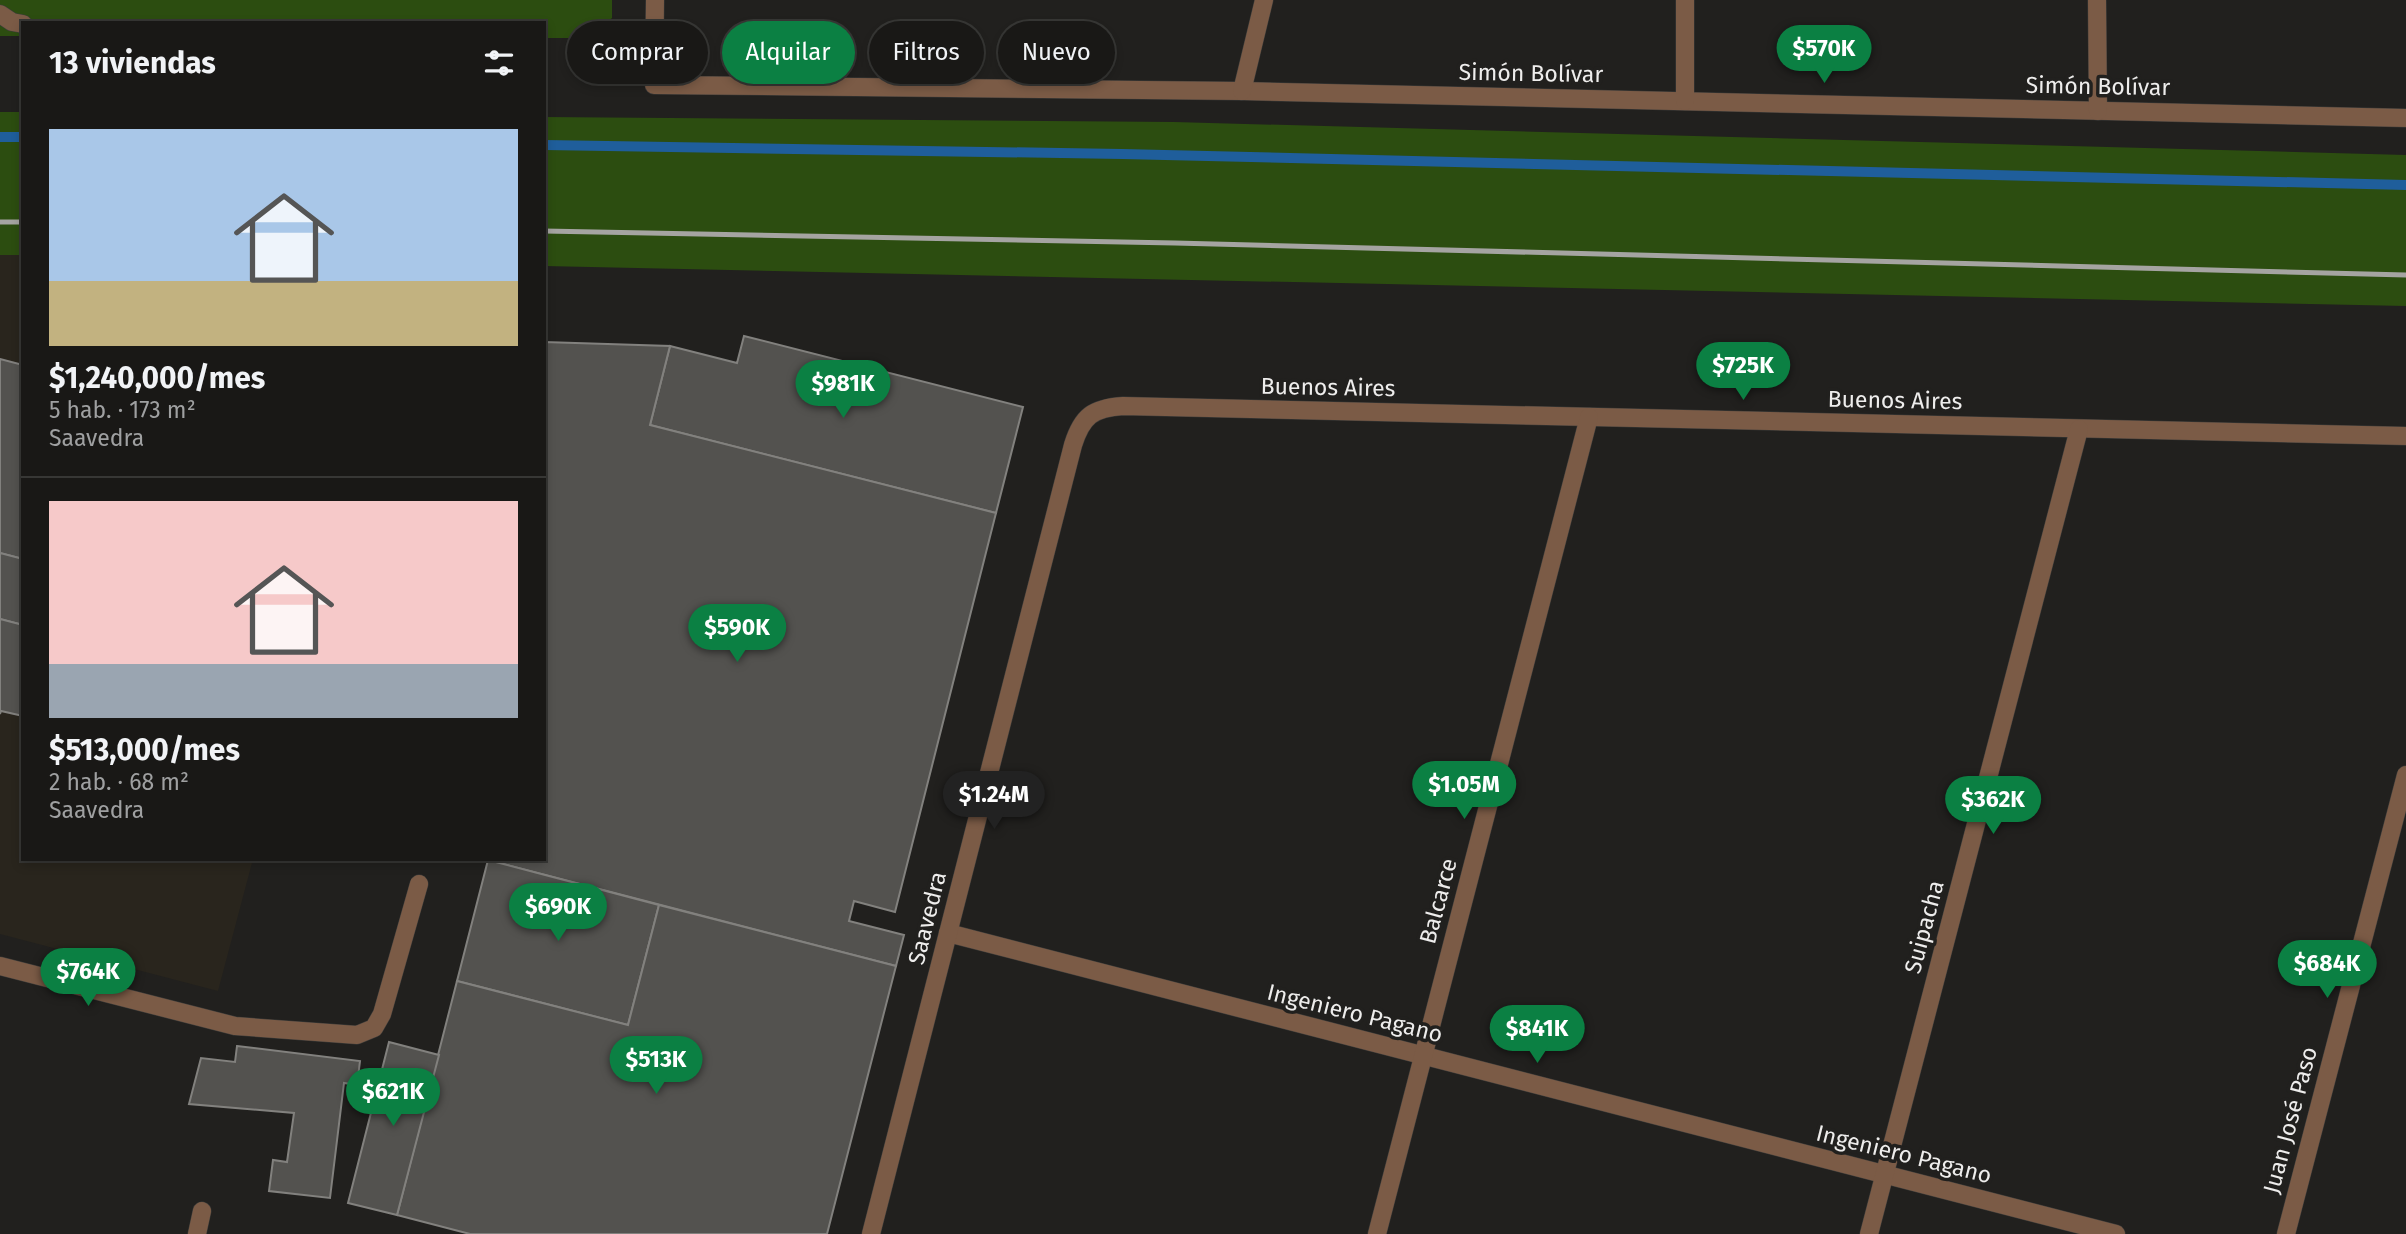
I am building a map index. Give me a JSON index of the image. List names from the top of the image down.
{
  "streets": {
    "street": [
      "Simón Bolívar",
      "Buenos Aires",
      "Balcarce",
      "Saavedra",
      "Suipacha",
      "Ingeniero Pagano",
      "Juan José Paso"
    ]
  },
  "crossings": [
    ["Buenos Aires", "Balcarce"],
    ["Buenos Aires", "Saavedra"],
    ["Buenos Aires", "Suipacha"],
    ["Balcarce", "Ingeniero Pagano"],
    ["Saavedra", "Ingeniero Pagano"],
    ["Suipacha", "Ingeniero Pagano"]
  ],
  "page": {
    "chip": [
      "Comprar",
      "Alquilar",
      "Filtros",
      "Nuevo"
    ],
    "heading": "13 viviendas",
    "price": [
      "$570K",
      "$725K",
      "$981K",
      "$590K",
      "$1.05M",
      "$1.24M",
      "$362K",
      "$690K",
      "$684K",
      "$764K",
      "$841K",
      "$513K",
      "$621K"
    ],
    "list": [
      {
        "name": "$1,240,000/mes",
        "note": "5 hab. · 173 m² · Saavedra"
      },
      {
        "name": "$513,000/mes",
        "note": "2 hab. · 68 m² · Saavedra"
      }
    ]
  }
}
